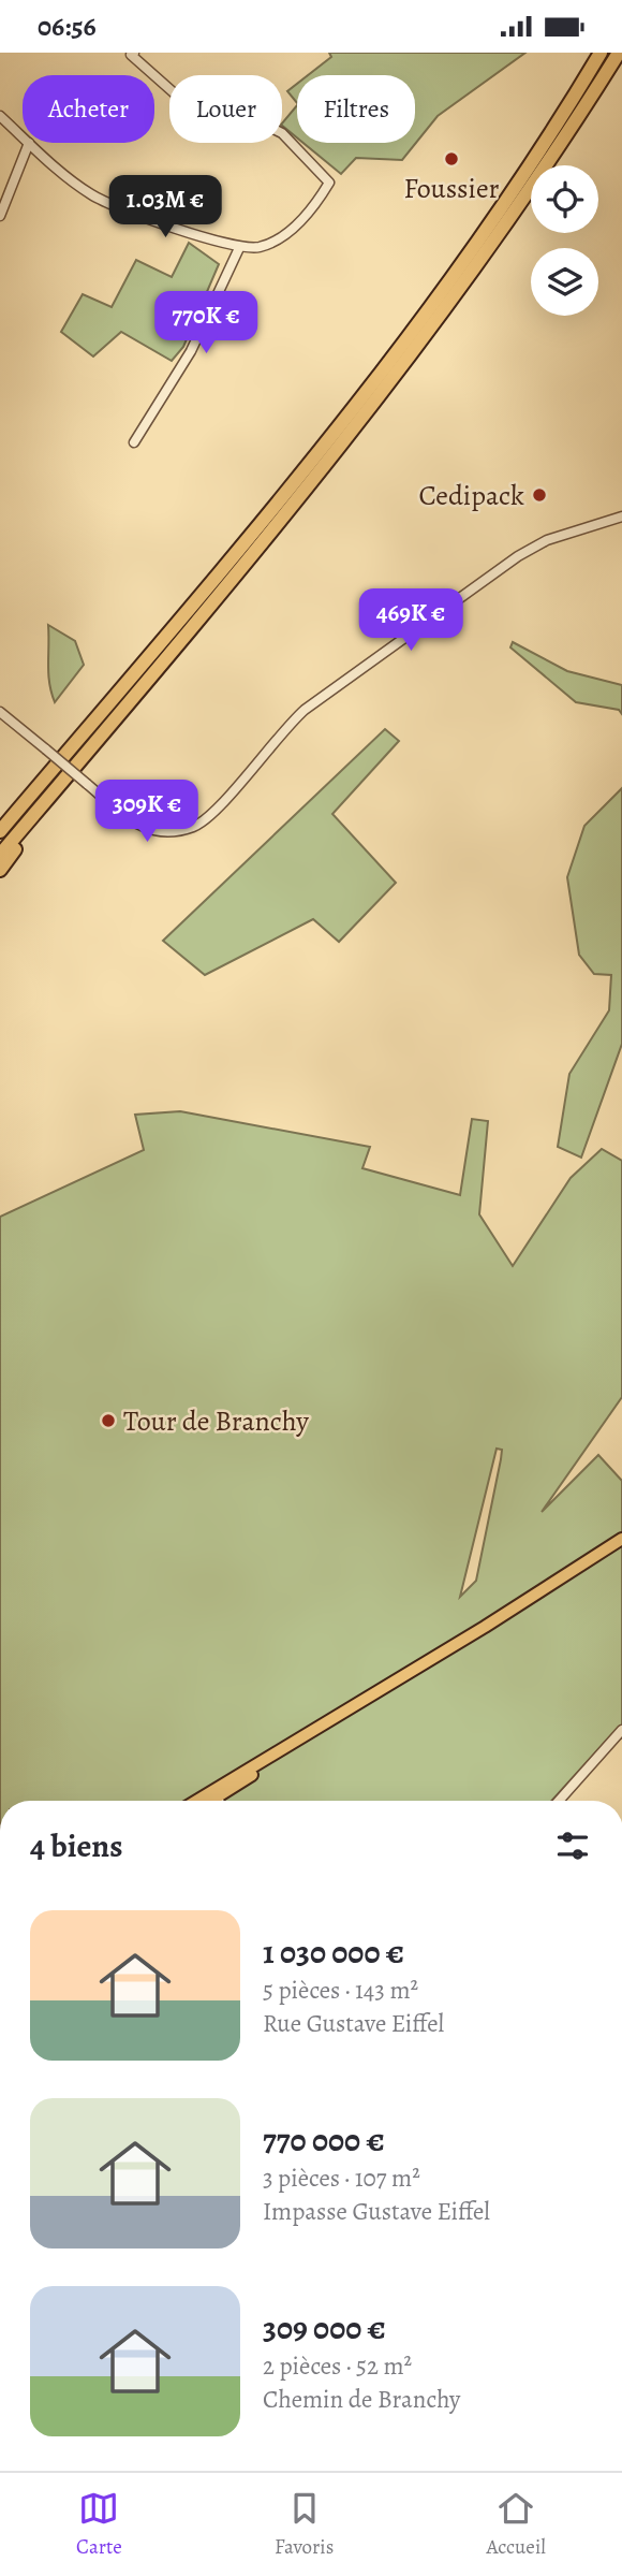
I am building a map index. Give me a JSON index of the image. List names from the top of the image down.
{
  "places": ["Foussier", "Cedipack", "Tour de Branchy"],
  "page": {
    "status": "06:56",
    "chip": ["Acheter", "Louer", "Filtres"],
    "price": [
      "1.03M €",
      "770K €",
      "469K €",
      "309K €"
    ],
    "heading": "4 biens",
    "list": [
      {
        "name": "1 030 000 €",
        "note": "5 pièces · 143 m² · Rue Gustave Eiffel"
      },
      {
        "name": "770 000 €",
        "note": "3 pièces · 107 m² · Impasse Gustave Eiffel"
      },
      {
        "name": "309 000 €",
        "note": "2 pièces · 52 m² · Chemin de Branchy"
      }
    ],
    "tabs": ["Carte", "Favoris", "Accueil"]
  }
}
